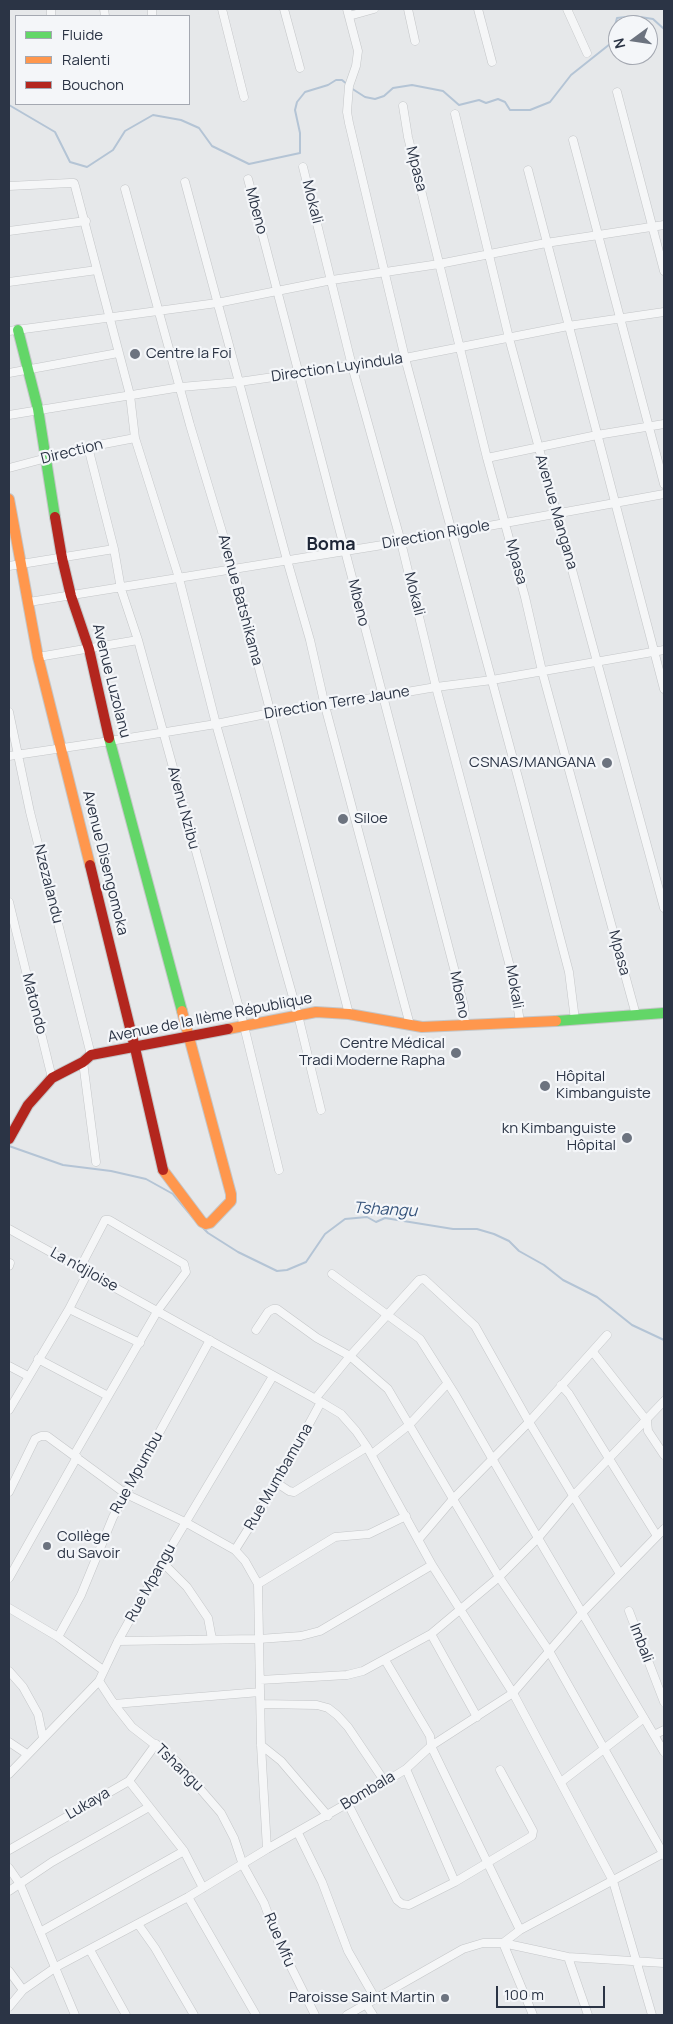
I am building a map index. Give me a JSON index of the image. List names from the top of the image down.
{
  "streets": {
    "street": [
      "Mpasa",
      "Mokali",
      "Mbeno",
      "Direction Luyindula",
      "Direction",
      "Avenue Mangana",
      "Direction Rigole",
      "Avenue Batshikama",
      "Avenue Luzolanu",
      "Direction Terre Jaune",
      "Avenu Nzibu",
      "Avenue Disengomoka",
      "Nzezalandu",
      "Matondo",
      "Avenue de la IIème République",
      "La n'djloise",
      "Rue Mpumbu",
      "Rue Mumbamuna",
      "Rue Mpangu",
      "Imbali",
      "Tshangu",
      "Bombala",
      "Lukaya",
      "Rue Mfu"
    ]
  },
  "crossings": [
    ["Mpasa", "Direction Luyindula"],
    ["Mpasa", "Direction Rigole"],
    ["Mpasa", "Direction Terre Jaune"],
    ["Mpasa", "Avenue de la IIème République"],
    ["Mokali", "Direction Luyindula"],
    ["Mokali", "Direction Rigole"],
    ["Mokali", "Direction Terre Jaune"],
    ["Mokali", "Avenue de la IIème République"],
    ["Mbeno", "Direction Luyindula"],
    ["Mbeno", "Direction Rigole"],
    ["Mbeno", "Direction Terre Jaune"],
    ["Mbeno", "Avenue de la IIème République"],
    ["Direction Luyindula", "Avenue Mangana"],
    ["Direction Luyindula", "Avenue Batshikama"],
    ["Direction Luyindula", "Avenue Luzolanu"],
    ["Direction", "Avenue Luzolanu"],
    ["Direction", "Avenu Nzibu"],
    ["Avenue Mangana", "Direction Rigole"],
    ["Avenue Mangana", "Direction Terre Jaune"],
    ["Direction Rigole", "Avenue Batshikama"],
    ["Direction Rigole", "Avenue Luzolanu"],
    ["Direction Rigole", "Avenu Nzibu"],
    ["Direction Rigole", "Avenue Disengomoka"],
    ["Avenue Batshikama", "Direction Terre Jaune"],
    ["Avenue Batshikama", "Avenue de la IIème République"],
    ["Avenue Luzolanu", "Direction Terre Jaune"],
    ["Avenue Luzolanu", "Avenue Disengomoka"],
    ["Avenue Luzolanu", "Avenue de la IIème République"],
    ["Direction Terre Jaune", "Avenu Nzibu"],
    ["Direction Terre Jaune", "Avenue Disengomoka"],
    ["Direction Terre Jaune", "Nzezalandu"],
    ["Avenu Nzibu", "Avenue de la IIème République"],
    ["Avenue Disengomoka", "Avenue de la IIème République"],
    ["Nzezalandu", "Avenue de la IIème République"],
    ["Matondo", "Avenue de la IIème République"],
    ["La n'djloise", "Rue Mpumbu"],
    ["La n'djloise", "Rue Mumbamuna"],
    ["La n'djloise", "Rue Mpangu"],
    ["La n'djloise", "Bombala"],
    ["Rue Mpangu", "Tshangu"],
    ["Tshangu", "Bombala"],
    ["Tshangu", "Lukaya"],
    ["Tshangu", "Rue Mfu"],
    ["Bombala", "Rue Mfu"]
  ],
  "districts": ["Boma"],
  "water": ["Tshangu"],
  "places": [
    "Centre la Foi",
    "CSNAS/MANGANA",
    "Siloe",
    "Centre Médical Tradi Moderne Rapha",
    "Hôpital Kimbanguiste",
    "kn Kimbanguiste Hôpital",
    "Collège du Savoir",
    "Paroisse Saint Martin"
  ],
  "legend": ["Fluide", "Ralenti", "Bouchon"],
  "scale_bar": "100 m",
  "north": "left"
}
